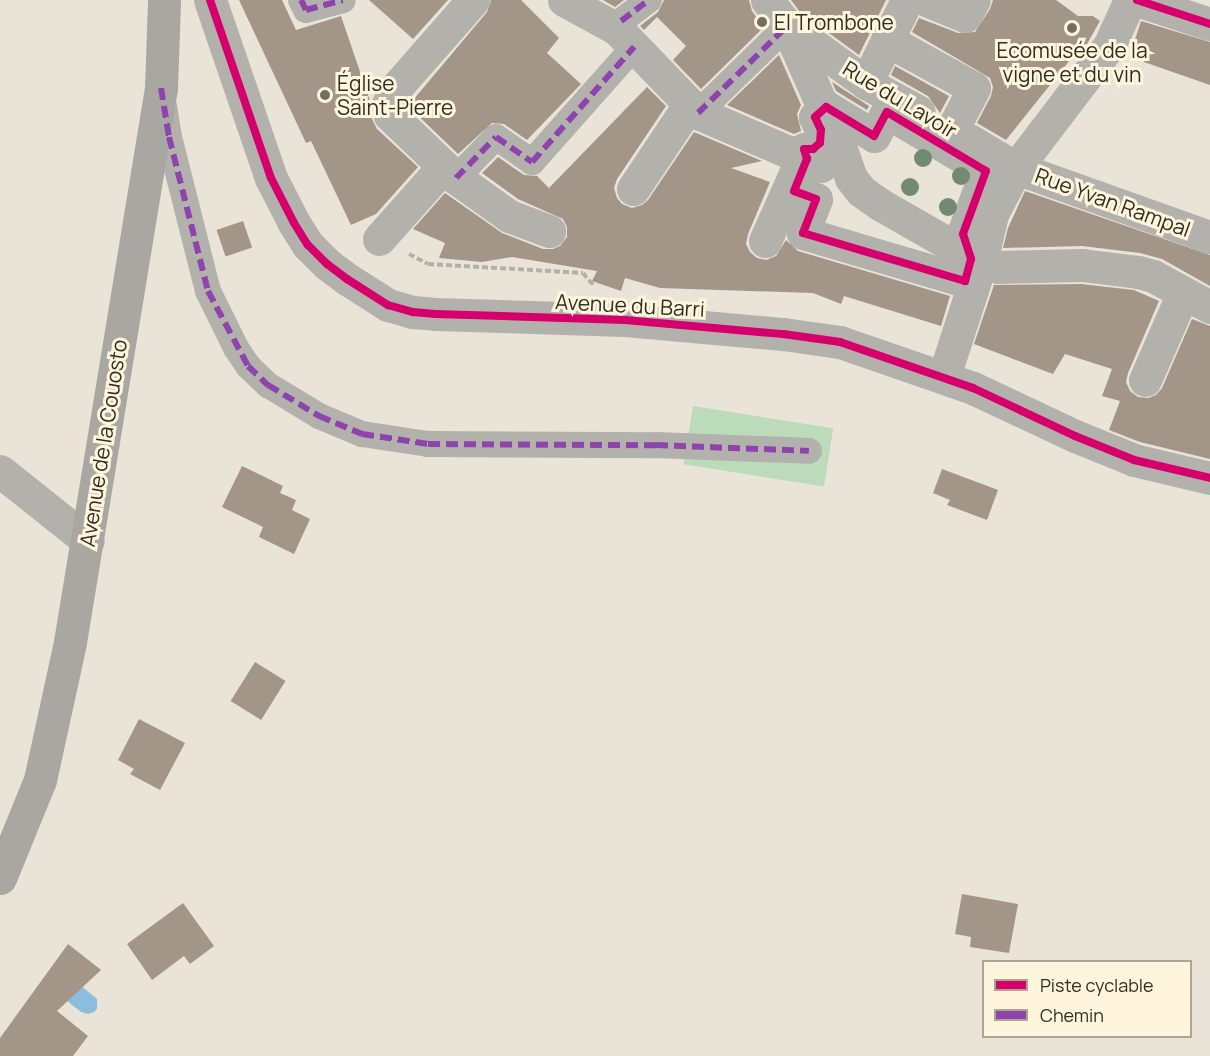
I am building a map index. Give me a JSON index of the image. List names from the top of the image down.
{
  "streets": {
    "main road": ["Avenue de la Couosto"],
    "street": ["Rue du Lavoir", "Rue Yvan Rampal", "Avenue du Barri"]
  },
  "crossings": [
    ["Rue du Lavoir", "Rue Yvan Rampal"]
  ],
  "places": ["El Trombone", "Ecomusée de la vigne et du vin", "Église Saint-Pierre"],
  "legend": ["Piste cyclable", "Chemin"]
}
